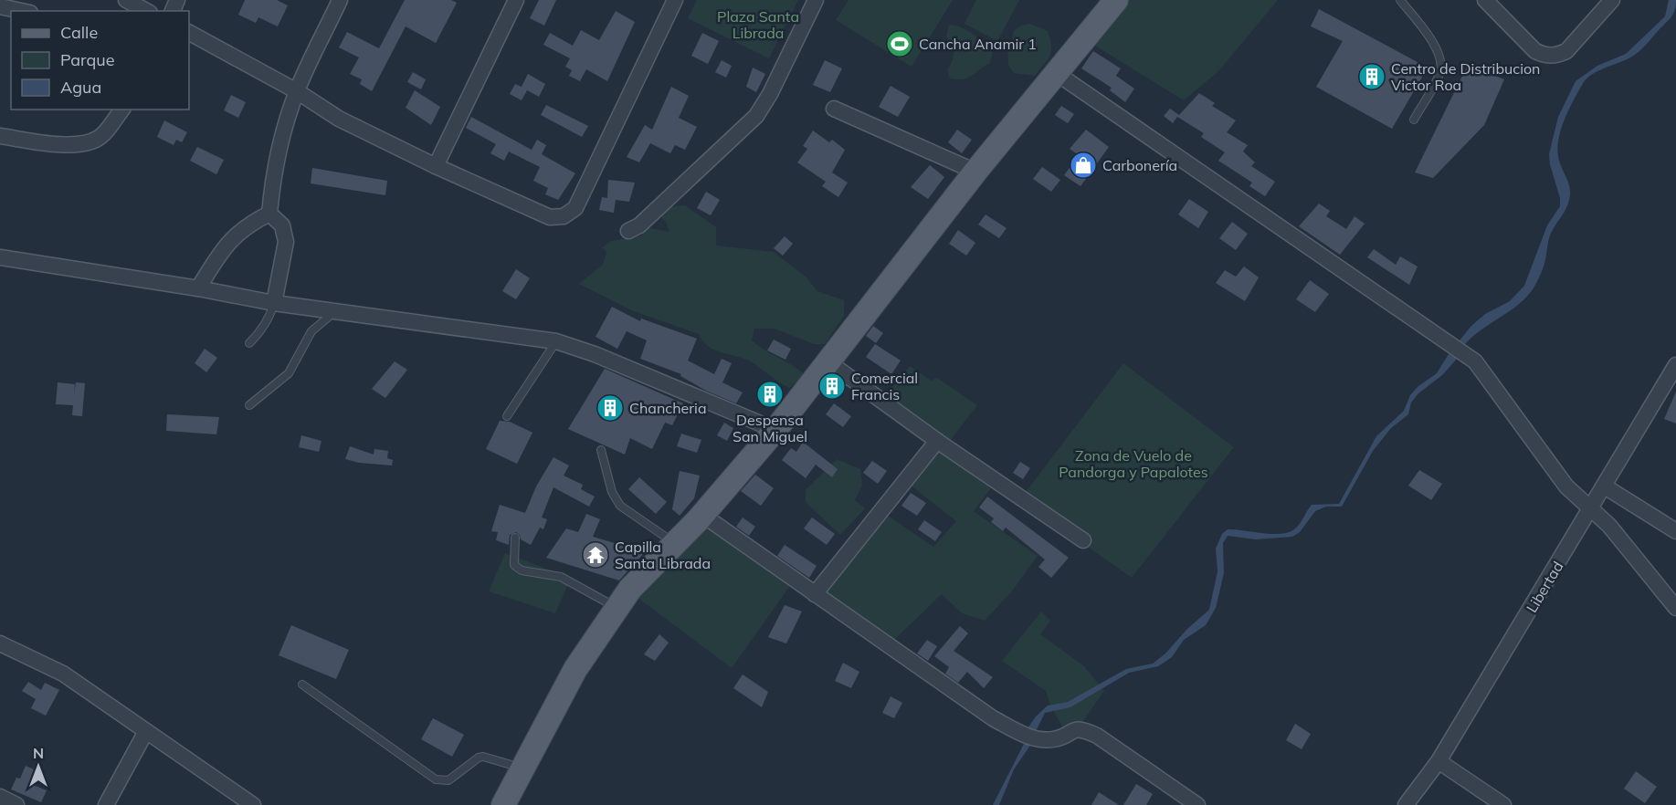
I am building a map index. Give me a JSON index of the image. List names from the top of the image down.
{
  "streets": {
    "street": ["Libertad"]
  },
  "parks": ["Plaza Santa Librada", "Zona de Vuelo de Pandorga y Papalotes"],
  "places": {
    "sports": ["Cancha Anamir 1"],
    "building": [
      "Centro de Distribucion Victor Roa",
      "Comercial Francis",
      "Despensa San Miguel",
      "Chancheria"
    ],
    "shop": ["Carbonería"],
    "temple": ["Capilla Santa Librada"]
  },
  "legend": ["Calle", "Parque", "Agua"],
  "north": "top"
}
